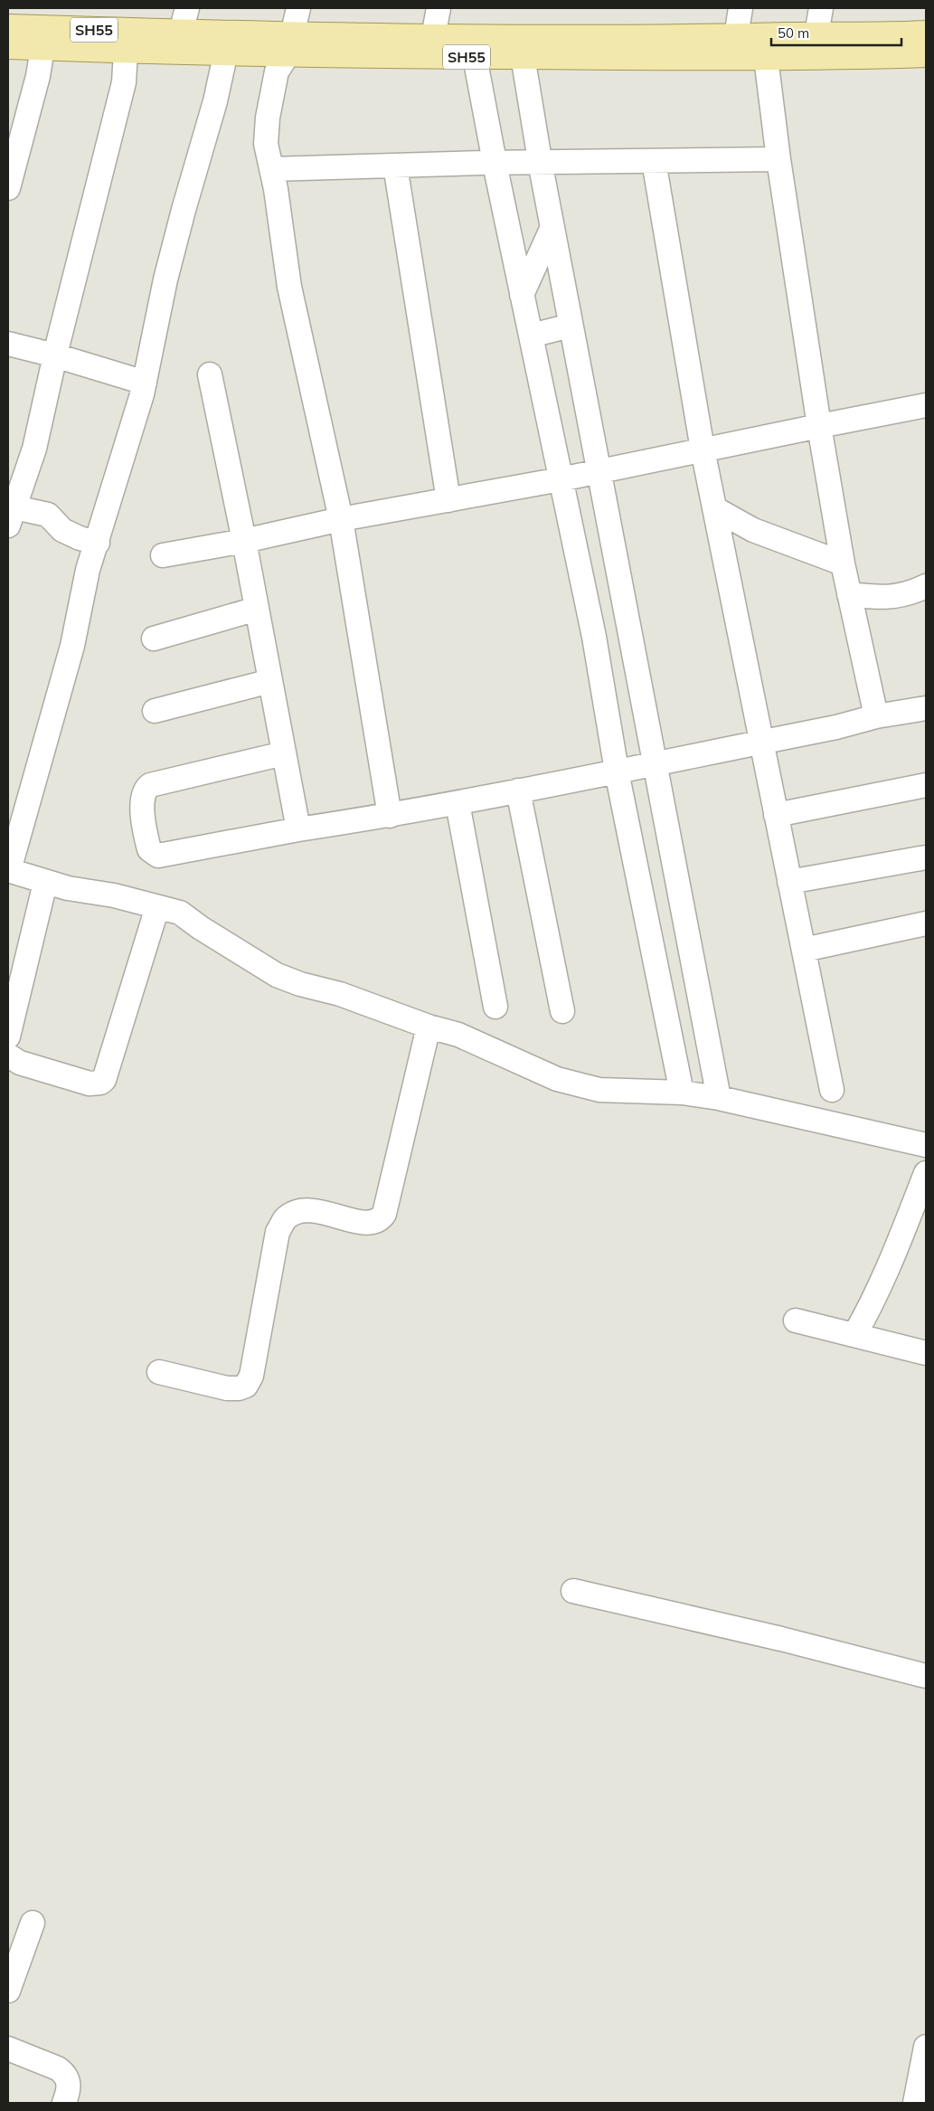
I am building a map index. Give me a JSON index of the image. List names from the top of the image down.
{
  "streets": {
    "main road": ["SH55"]
  },
  "scale_bar": "50 m"
}
